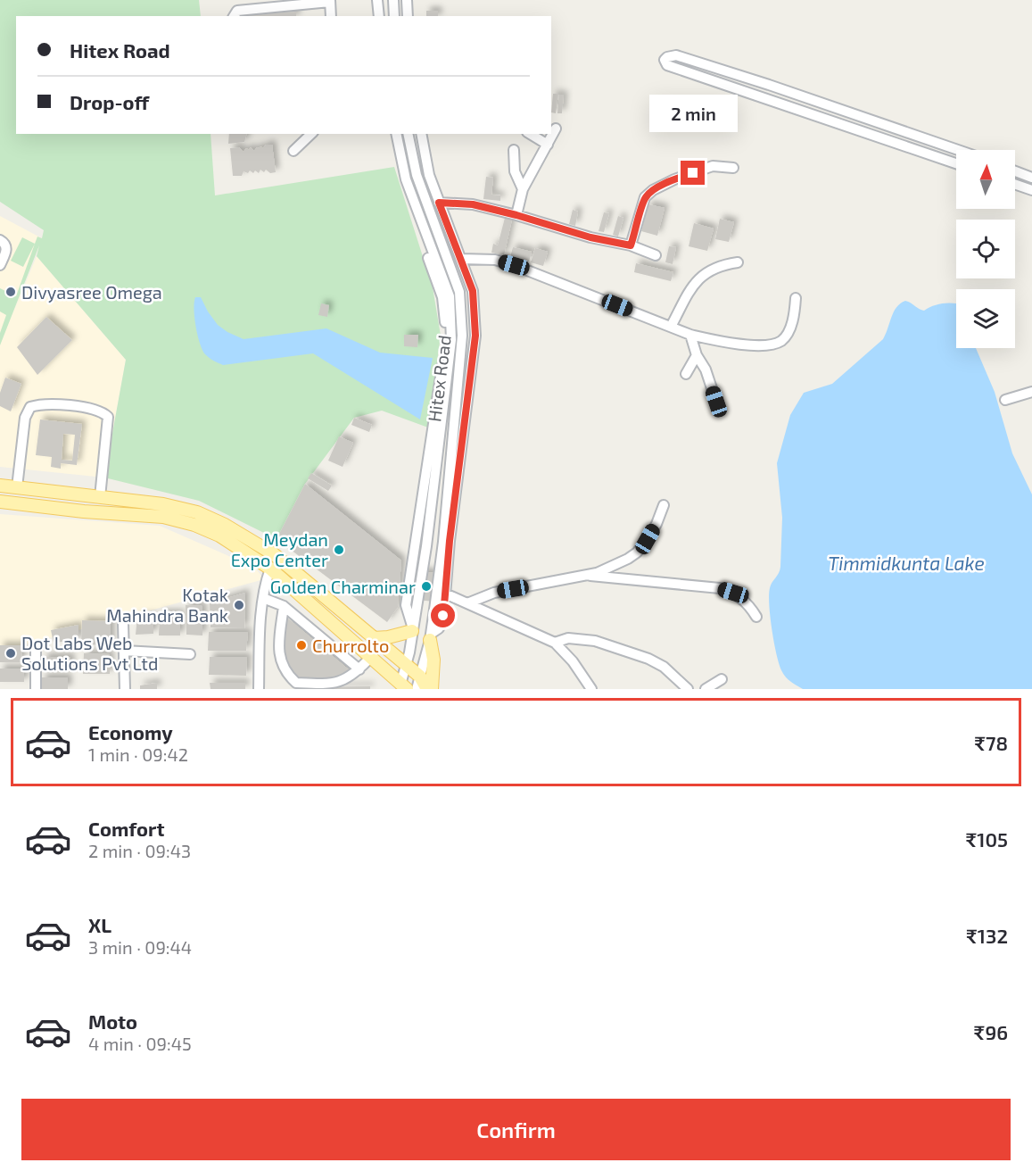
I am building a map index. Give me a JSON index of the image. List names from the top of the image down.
{
  "streets": {
    "street": ["Hitex Road"]
  },
  "water": ["Timmidkunta Lake"],
  "places": [
    "Divyasree Omega",
    "Meydan Expo Center",
    "Golden Charminar",
    "Kotak Mahindra Bank",
    "Churrolto",
    "Dot Labs Web Solutions Pvt Ltd"
  ],
  "north": "top",
  "page": {
    "banner": ["Hitex Road", "Drop-off"],
    "bubble": "2 min",
    "list": [
      {
        "name": "Economy",
        "note": "1 min · 09:42",
        "value": "₹78"
      },
      {
        "name": "Comfort",
        "note": "2 min · 09:43",
        "value": "₹105"
      },
      {
        "name": "XL",
        "note": "3 min · 09:44",
        "value": "₹132"
      },
      {
        "name": "Moto",
        "note": "4 min · 09:45",
        "value": "₹96"
      }
    ],
    "buttons": "Confirm"
  }
}
